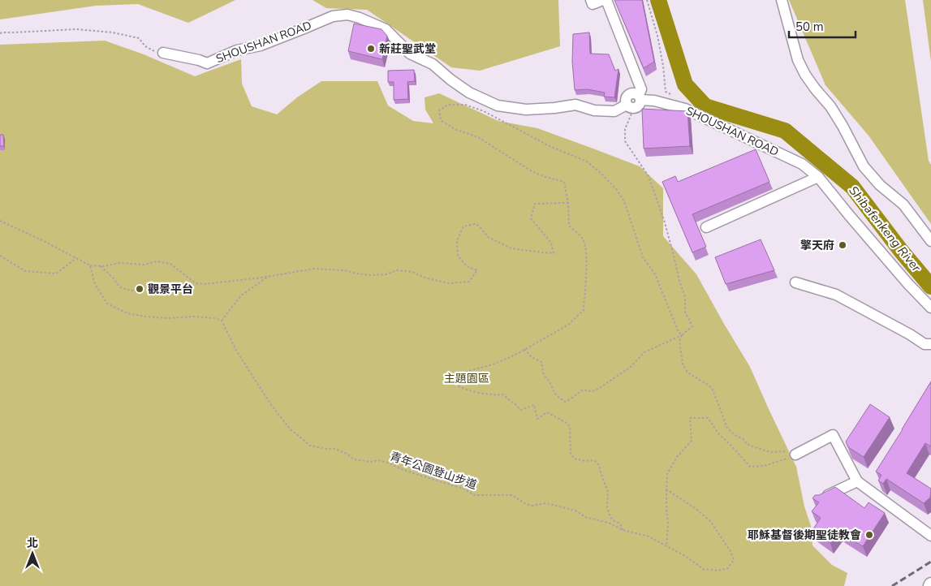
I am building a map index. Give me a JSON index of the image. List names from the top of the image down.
{
  "streets": {
    "street": ["SHOUSHAN ROAD"],
    "path": ["青年公園登山步道"]
  },
  "water": ["Shibafenkeng River"],
  "parks": ["主題園區"],
  "places": [
    "新莊聖武堂",
    "擎天府",
    "觀景平台",
    "耶穌基督後期聖徒教會"
  ],
  "scale_bar": "50 m",
  "north": "top"
}
